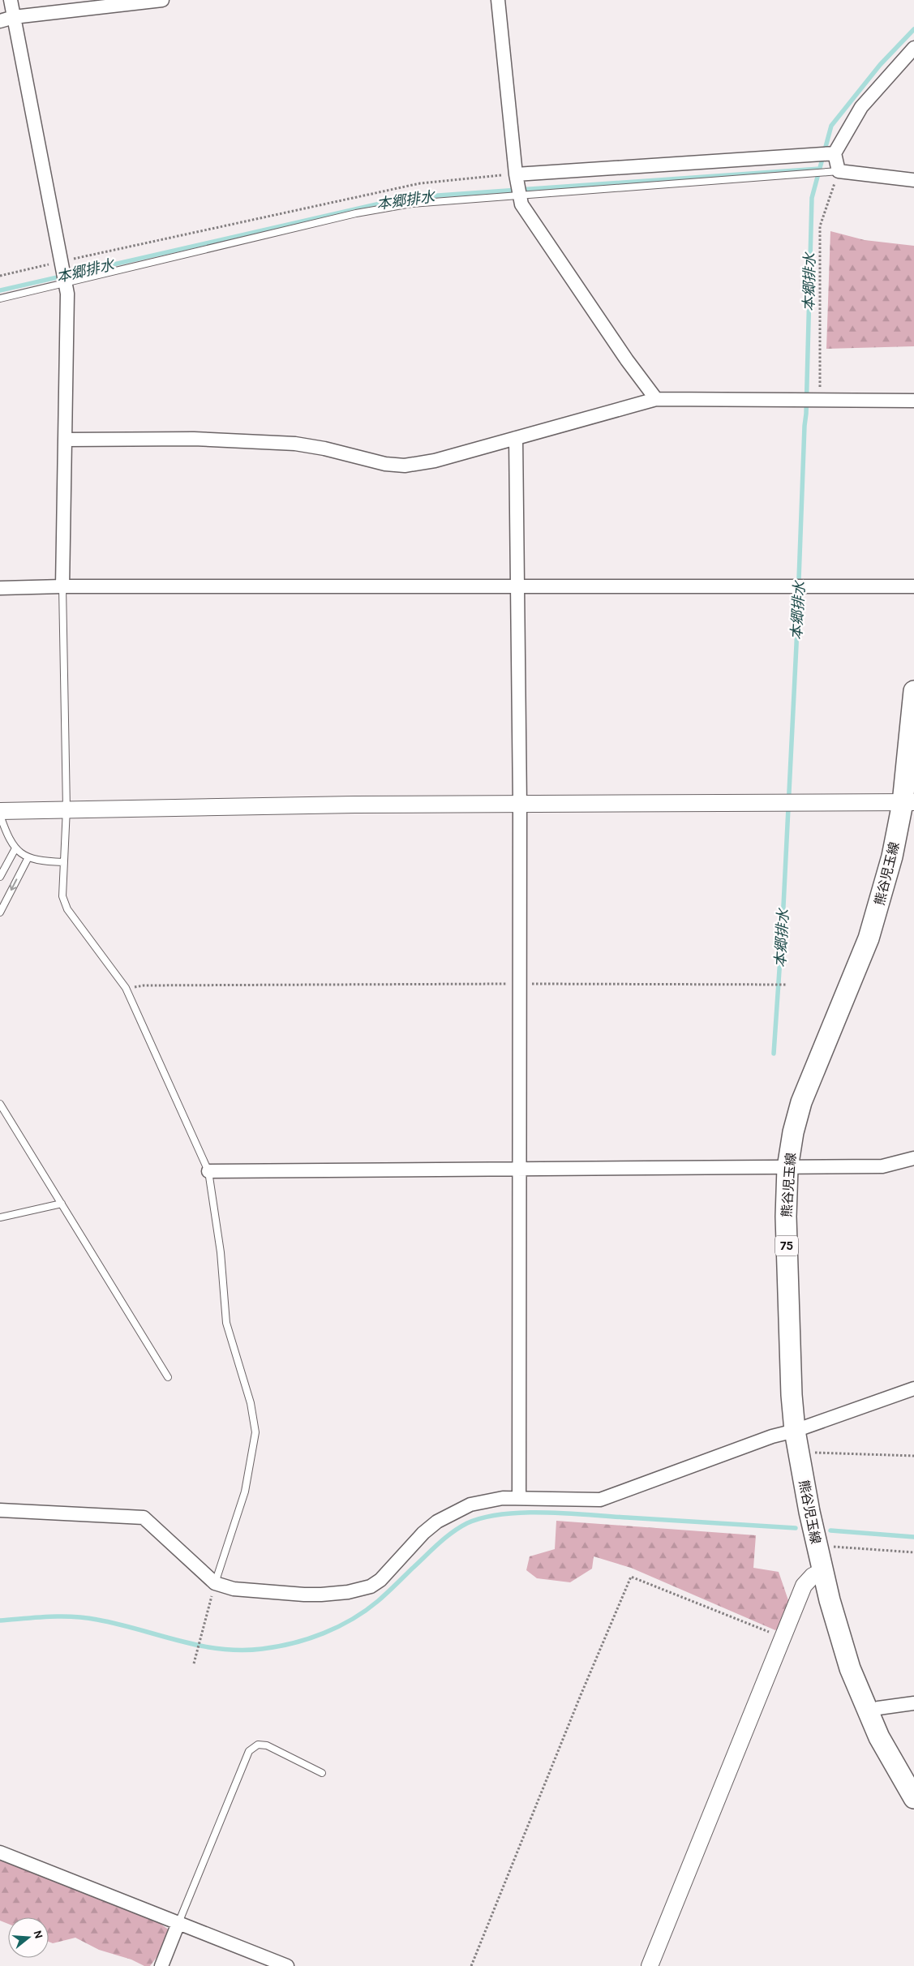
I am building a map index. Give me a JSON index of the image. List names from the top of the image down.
{
  "streets": {
    "main road": ["熊谷児玉線", "75"]
  },
  "water": ["本郷排水"],
  "north": "right"
}
